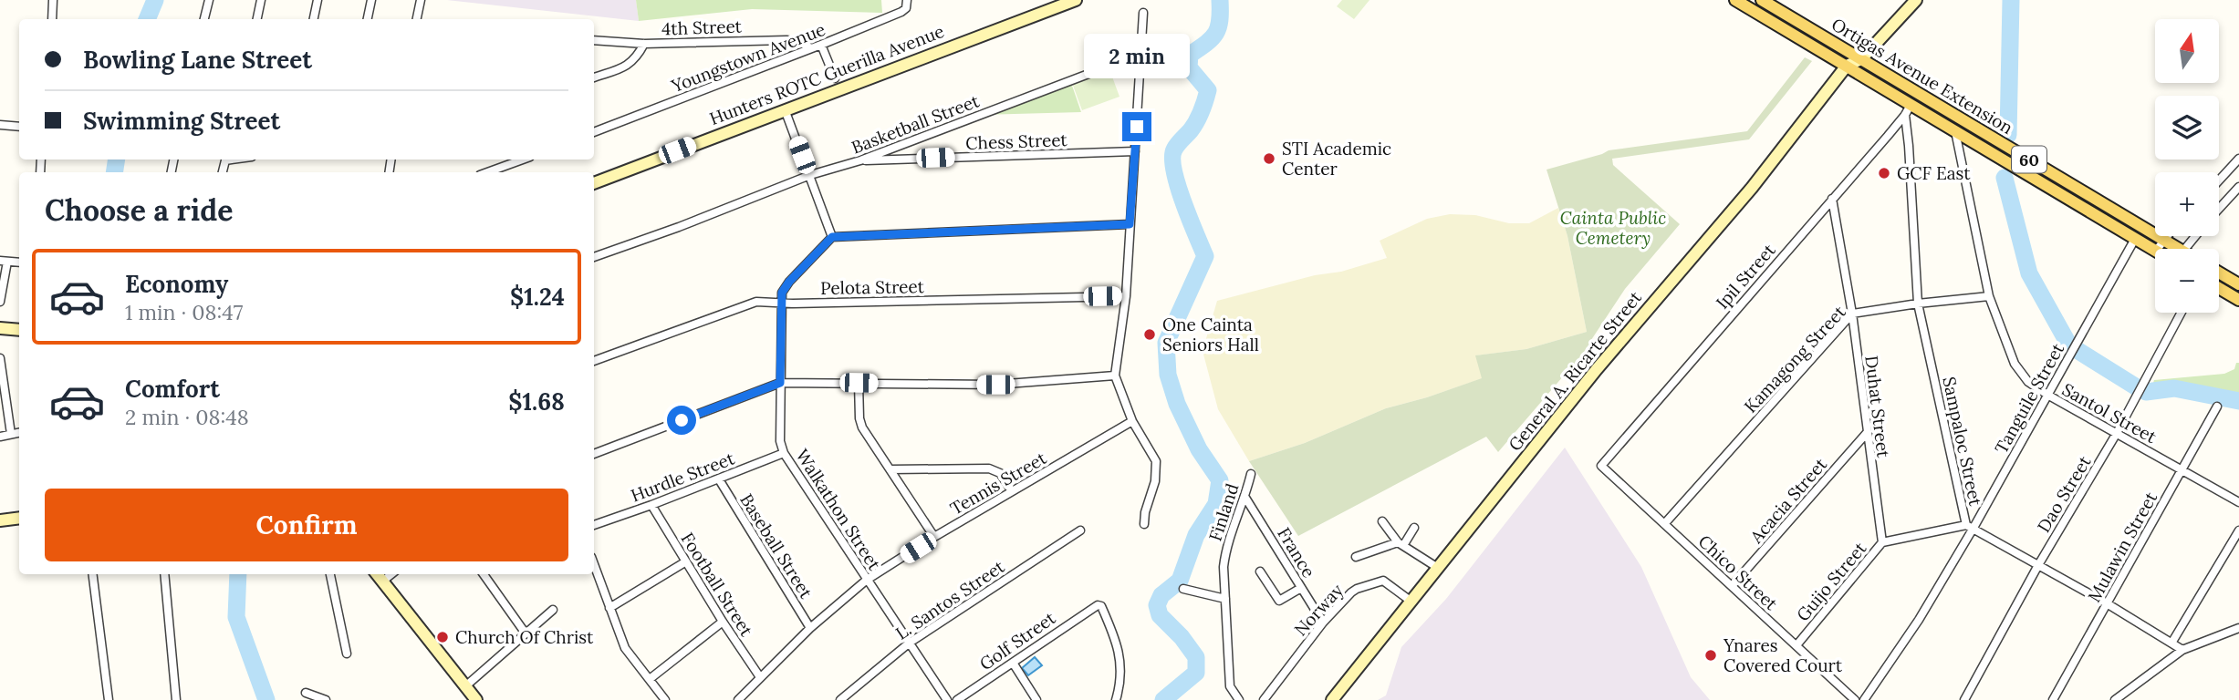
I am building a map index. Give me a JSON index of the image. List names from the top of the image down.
{
  "streets": {
    "main road": ["Ortigas Avenue Extension", "60"],
    "street": [
      "4th Street",
      "Youngstown Avenue",
      "Hunters ROTC Guerilla Avenue",
      "Basketball Street",
      "Chess Street",
      "Ipil Street",
      "Pelota Street",
      "Kamagong Street",
      "General A. Ricarte Street",
      "Tanguile Street",
      "Duhat Street",
      "Santol Street",
      "Sampaloc Street",
      "Hurdle Street",
      "Tennis Street",
      "Dao Street",
      "Acacia Street",
      "Walkathon Street",
      "Finland",
      "Baseball Street",
      "Mulawin Street",
      "France",
      "Chico Street",
      "Guijo Street",
      "Football Street",
      "L. Santos Street",
      "Norway",
      "Golf Street"
    ]
  },
  "crossings": [
    ["4th Street", "Youngstown Avenue"],
    ["Ortigas Avenue Extension", "Ipil Street"],
    ["Ortigas Avenue Extension", "General A. Ricarte Street"],
    ["Ortigas Avenue Extension", "Tanguile Street"],
    ["Ortigas Avenue Extension", "Santol Street"],
    ["Ortigas Avenue Extension", "Sampaloc Street"],
    ["Basketball Street", "Chess Street"],
    ["Ipil Street", "Duhat Street"],
    ["Ipil Street", "Sampaloc Street"],
    ["Ipil Street", "Chico Street"],
    ["Pelota Street", "Walkathon Street"],
    ["Kamagong Street", "Duhat Street"],
    ["Kamagong Street", "Santol Street"],
    ["Kamagong Street", "Sampaloc Street"],
    ["Kamagong Street", "Chico Street"],
    ["General A. Ricarte Street", "Norway"],
    ["Tanguile Street", "Santol Street"],
    ["Tanguile Street", "Sampaloc Street"],
    ["Tanguile Street", "Guijo Street"],
    ["Duhat Street", "Acacia Street"],
    ["Duhat Street", "Guijo Street"],
    ["Santol Street", "Dao Street"],
    ["Santol Street", "Mulawin Street"],
    ["Sampaloc Street", "Dao Street"],
    ["Sampaloc Street", "Mulawin Street"],
    ["Sampaloc Street", "Guijo Street"],
    ["Hurdle Street", "Walkathon Street"],
    ["Hurdle Street", "Baseball Street"],
    ["Hurdle Street", "Football Street"],
    ["Tennis Street", "Walkathon Street"],
    ["Tennis Street", "Baseball Street"],
    ["Tennis Street", "Football Street"],
    ["Acacia Street", "Chico Street"],
    ["Walkathon Street", "L. Santos Street"],
    ["Finland", "France"],
    ["France", "Norway"],
    ["Chico Street", "Guijo Street"]
  ],
  "parks": ["Cainta Public Cemetery"],
  "places": [
    "STI Academic Center",
    "GCF East",
    "One Cainta Seniors Hall",
    "Church Of Christ",
    "Ynares Covered Court"
  ],
  "north": "top",
  "page": {
    "map_buttons": ["+", "−"],
    "banner": ["Bowling Lane Street", "Swimming Street"],
    "bubble": "2 min",
    "heading": "Choose a ride",
    "list": [
      {
        "name": "Economy",
        "note": "1 min · 08:47",
        "value": "$1.24"
      },
      {
        "name": "Comfort",
        "note": "2 min · 08:48",
        "value": "$1.68"
      }
    ],
    "buttons": "Confirm"
  }
}
